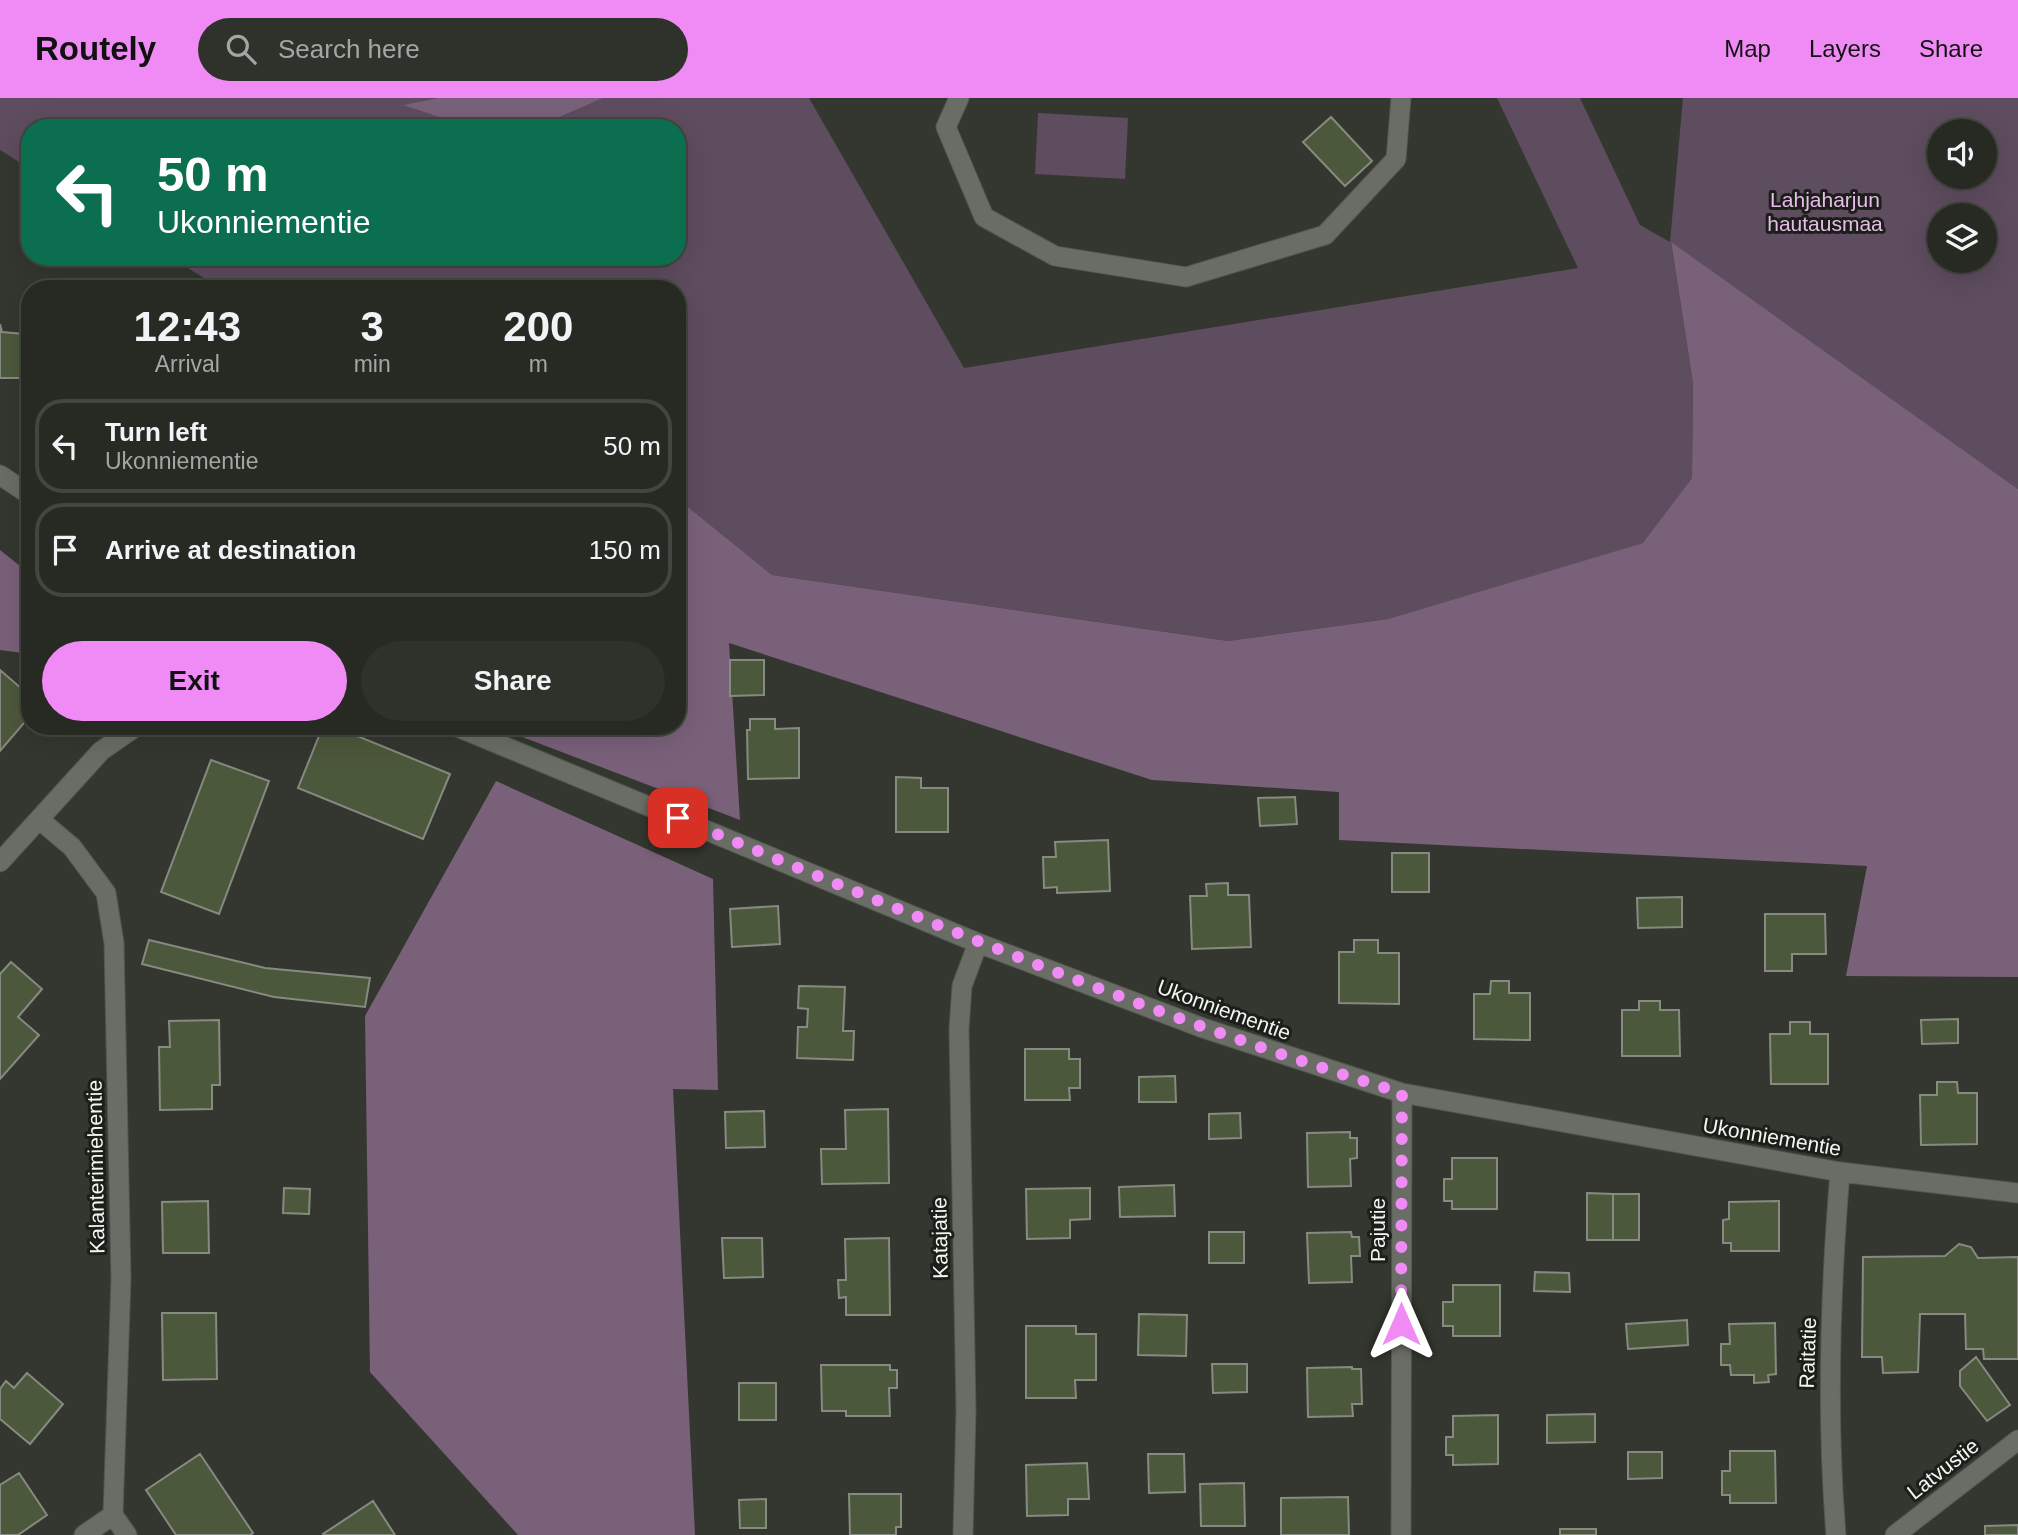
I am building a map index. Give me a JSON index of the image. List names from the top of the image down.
{
  "streets": {
    "street": [
      "Ukonniementie",
      "Kalanterimiehentie",
      "Pajutie",
      "Katajatie",
      "Raitatie",
      "Latvustie"
    ]
  },
  "crossings": [
    ["Ukonniementie", "Pajutie"],
    ["Ukonniementie", "Katajatie"],
    ["Ukonniementie", "Raitatie"]
  ],
  "parks": ["Lahjaharjun hautausmaa"],
  "page": {
    "header": "Routely",
    "search": "Search here",
    "nav": ["Map", "Layers", "Share"],
    "turn": ["50 m", "Ukonniementie"],
    "eta": [
      "12:43",
      "Arrival",
      "3",
      "min",
      "200",
      "m"
    ],
    "list": [
      {
        "name": "Turn left",
        "note": "Ukonniementie",
        "value": "50 m"
      },
      {
        "name": "Arrive at destination",
        "value": "150 m"
      }
    ],
    "buttons": ["Exit", "Share"]
  }
}
